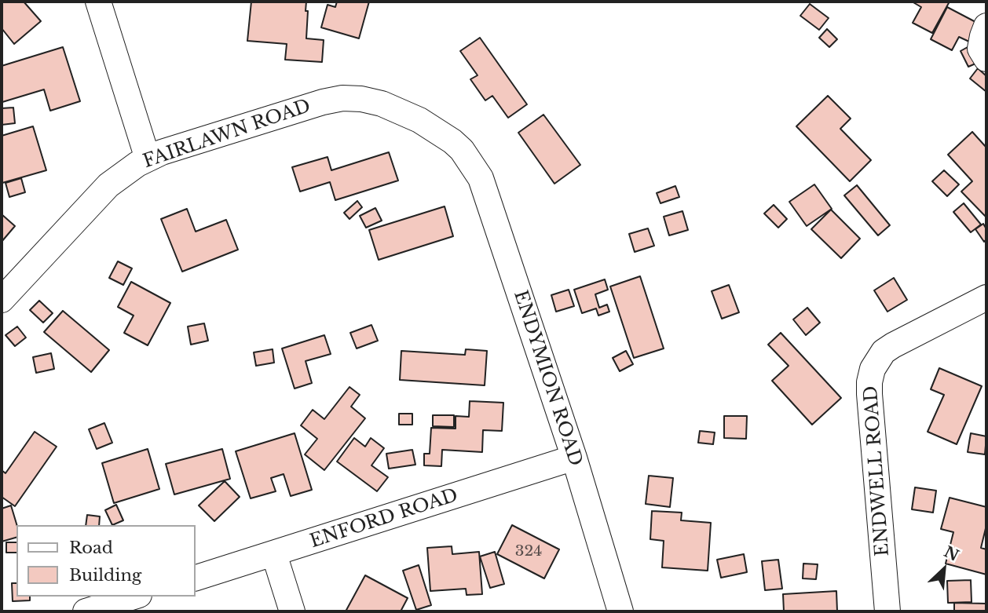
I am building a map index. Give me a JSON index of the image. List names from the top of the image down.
{
  "streets": {
    "street": [
      "FAIRLAWN ROAD",
      "ENDYMION ROAD",
      "ENDWELL ROAD",
      "ENFORD ROAD"
    ]
  },
  "crossings": [
    ["FAIRLAWN ROAD", "ENDYMION ROAD"],
    ["ENDYMION ROAD", "ENFORD ROAD"]
  ],
  "house_numbers": ["324"],
  "legend": ["Road", "Building"],
  "north": "top right"
}
